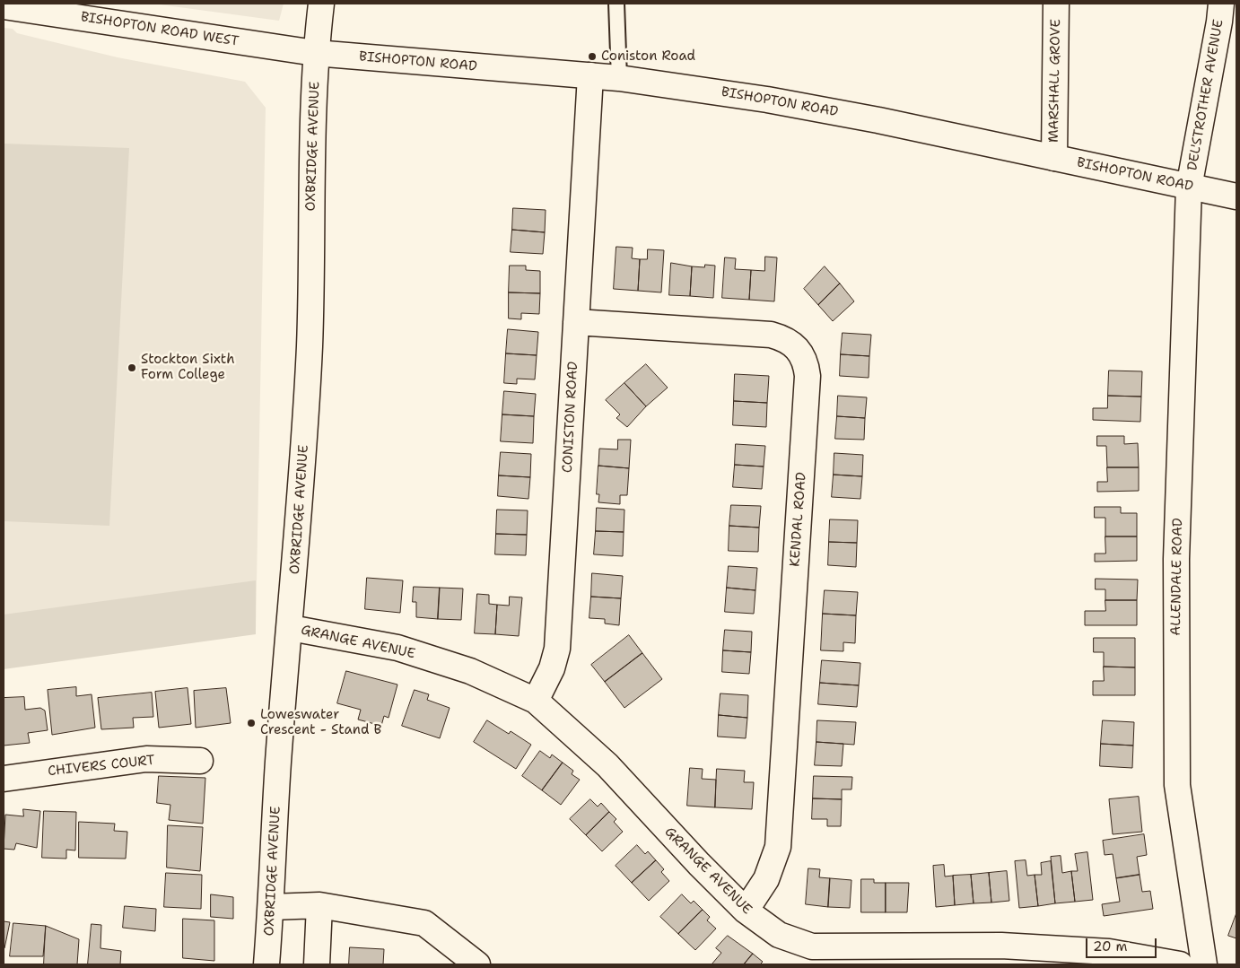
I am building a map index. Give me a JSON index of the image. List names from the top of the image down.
{
  "streets": {
    "street": [
      "BISHOPTON ROAD WEST",
      "BISHOPTON ROAD",
      "MARSHALL GROVE",
      "DEL'STROTHER AVENUE",
      "OXBRIDGE AVENUE",
      "CONISTON ROAD",
      "KENDAL ROAD",
      "ALLENDALE ROAD",
      "GRANGE AVENUE",
      "CHIVERS COURT"
    ]
  },
  "crossings": [
    ["BISHOPTON ROAD WEST", "BISHOPTON ROAD"],
    ["BISHOPTON ROAD WEST", "OXBRIDGE AVENUE"],
    ["BISHOPTON ROAD", "MARSHALL GROVE"],
    ["BISHOPTON ROAD", "DEL'STROTHER AVENUE"],
    ["BISHOPTON ROAD", "OXBRIDGE AVENUE"],
    ["BISHOPTON ROAD", "CONISTON ROAD"],
    ["BISHOPTON ROAD", "ALLENDALE ROAD"],
    ["DEL'STROTHER AVENUE", "ALLENDALE ROAD"],
    ["OXBRIDGE AVENUE", "GRANGE AVENUE"],
    ["CONISTON ROAD", "KENDAL ROAD"],
    ["CONISTON ROAD", "GRANGE AVENUE"],
    ["KENDAL ROAD", "GRANGE AVENUE"]
  ],
  "places": ["Coniston Road", "Stockton Sixth Form College", "Loweswater Crescent - Stand B"],
  "scale_bar": "20 m"
}
